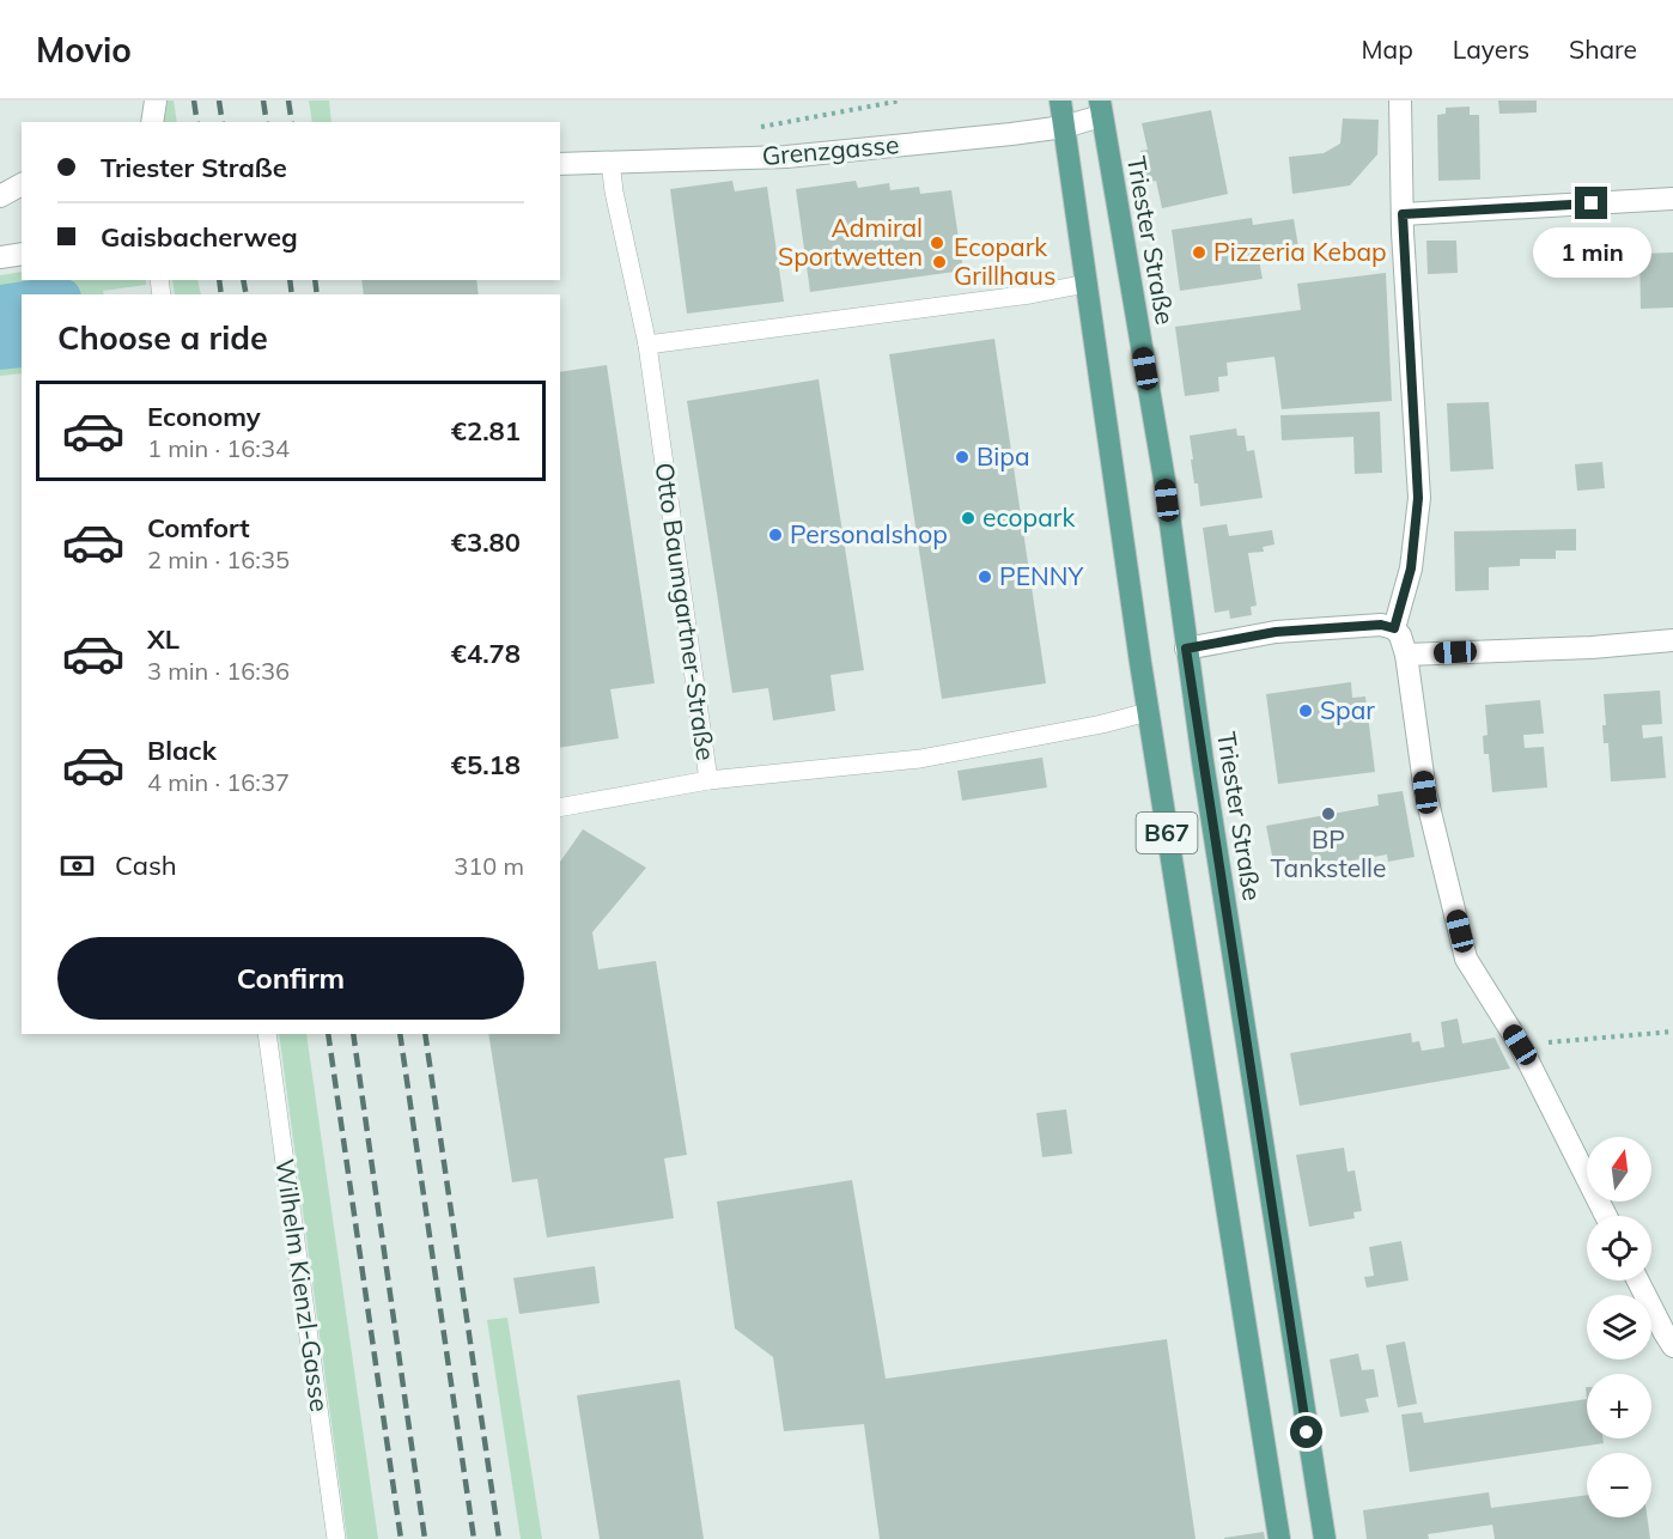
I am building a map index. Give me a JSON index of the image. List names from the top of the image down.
{
  "streets": {
    "main road": ["Triester Straße", "B67"],
    "street": ["Grenzgasse"],
    "lane": ["Otto Baumgartner-Straße", "Wilhelm Kienzl-Gasse"]
  },
  "crossings": [
    ["Grenzgasse", "Triester Straße"],
    ["Grenzgasse", "Otto Baumgartner-Straße"],
    ["Grenzgasse", "B67"],
    ["Otto Baumgartner-Straße", "B67"]
  ],
  "places": [
    "Admiral Sportwetten",
    "Pizzeria Kebap",
    "Ecopark Grillhaus",
    "Bipa",
    "ecopark",
    "Personalshop",
    "PENNY",
    "Spar",
    "BP Tankstelle"
  ],
  "north": "top",
  "page": {
    "header": "Movio",
    "nav": ["Map", "Layers", "Share"],
    "banner": ["Triester Straße", "Gaisbacherweg"],
    "bubble": "1 min",
    "heading": "Choose a ride",
    "list": [
      {
        "name": "Economy",
        "note": "1 min · 16:34",
        "value": "€2.81"
      },
      {
        "name": "Comfort",
        "note": "2 min · 16:35",
        "value": "€3.80"
      },
      {
        "name": "XL",
        "note": "3 min · 16:36",
        "value": "€4.78"
      },
      {
        "name": "Black",
        "note": "4 min · 16:37",
        "value": "€5.18"
      }
    ],
    "pay": ["Cash", "310 m"],
    "buttons": "Confirm",
    "map_buttons": ["+", "−"]
  }
}
